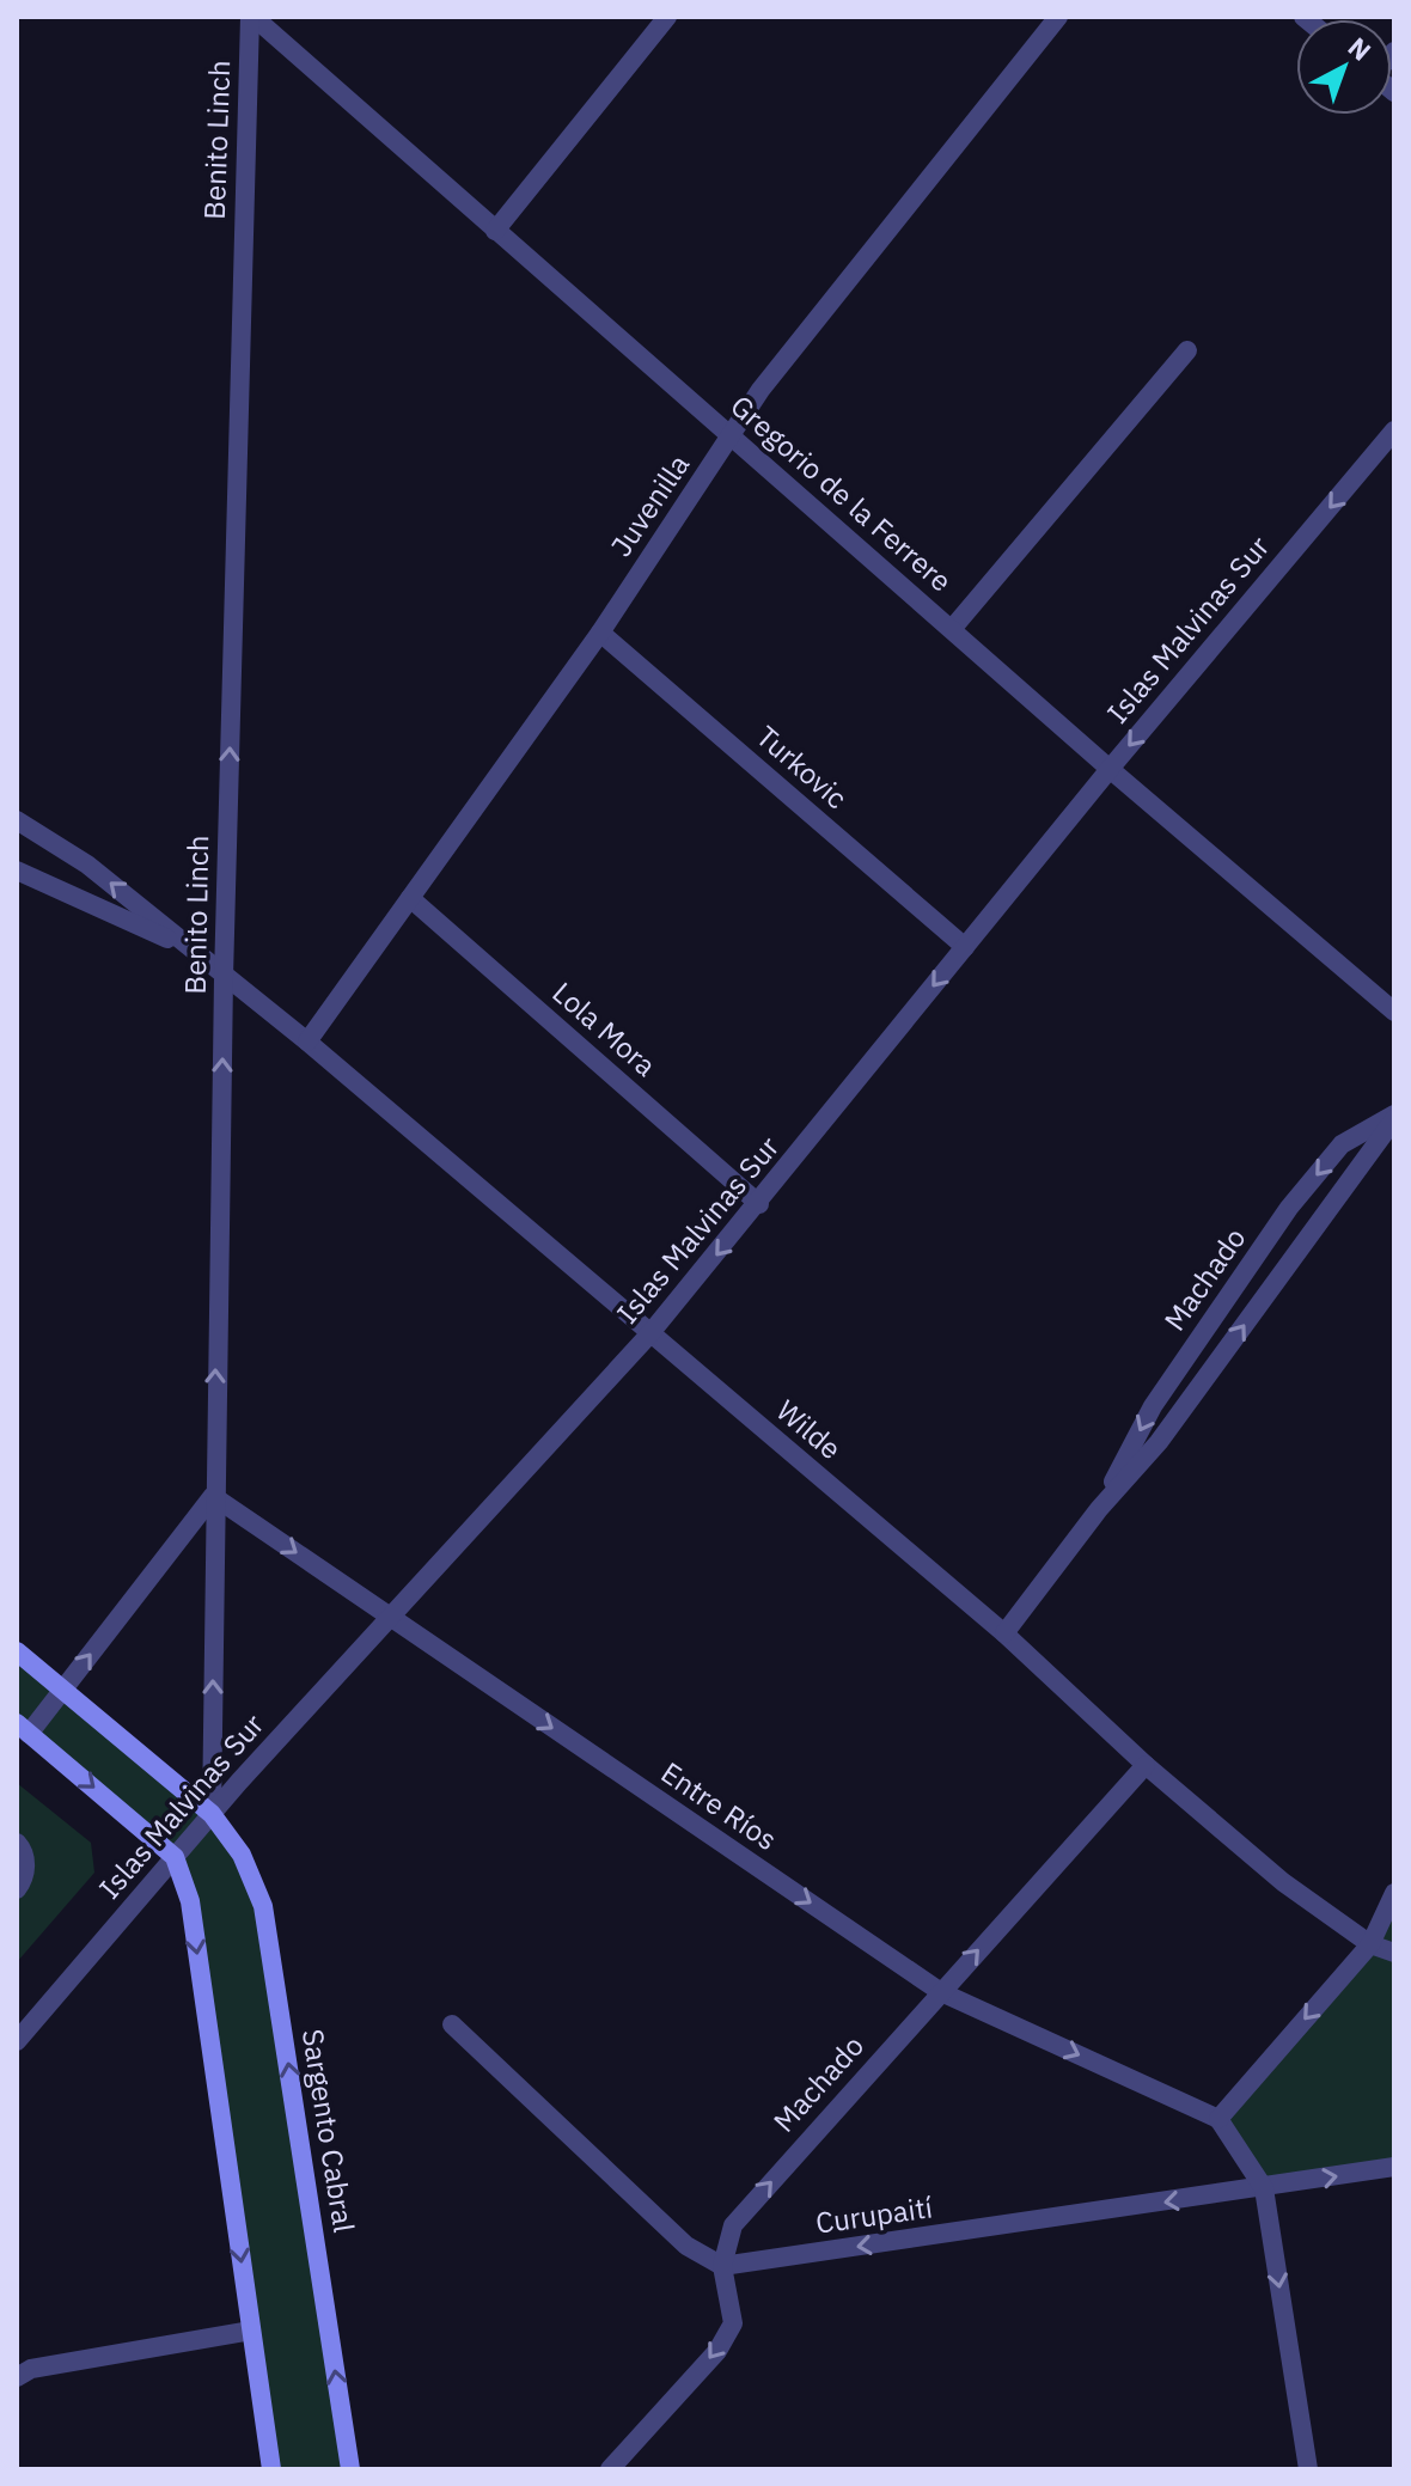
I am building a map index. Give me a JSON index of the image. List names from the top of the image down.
{
  "streets": {
    "main road": ["Sargento Cabral"],
    "street": [
      "Benito Linch",
      "Gregorio de la Ferrere",
      "Juvenilla",
      "Islas Malvinas Sur",
      "Turkovic",
      "Lola Mora",
      "Machado",
      "Wilde",
      "Entre Ríos",
      "Curupaití"
    ]
  },
  "crossings": [
    ["Benito Linch", "Gregorio de la Ferrere"],
    ["Benito Linch", "Islas Malvinas Sur"],
    ["Benito Linch", "Wilde"],
    ["Benito Linch", "Entre Ríos"],
    ["Benito Linch", "Sargento Cabral"],
    ["Gregorio de la Ferrere", "Juvenilla"],
    ["Gregorio de la Ferrere", "Islas Malvinas Sur"],
    ["Juvenilla", "Turkovic"],
    ["Juvenilla", "Lola Mora"],
    ["Juvenilla", "Wilde"],
    ["Islas Malvinas Sur", "Turkovic"],
    ["Islas Malvinas Sur", "Lola Mora"],
    ["Islas Malvinas Sur", "Wilde"],
    ["Islas Malvinas Sur", "Entre Ríos"],
    ["Islas Malvinas Sur", "Sargento Cabral"],
    ["Machado", "Wilde"],
    ["Machado", "Entre Ríos"],
    ["Machado", "Curupaití"]
  ],
  "one_way": ["Benito Linch", "Islas Malvinas Sur", "Entre Ríos"],
  "north": "top right"
}
